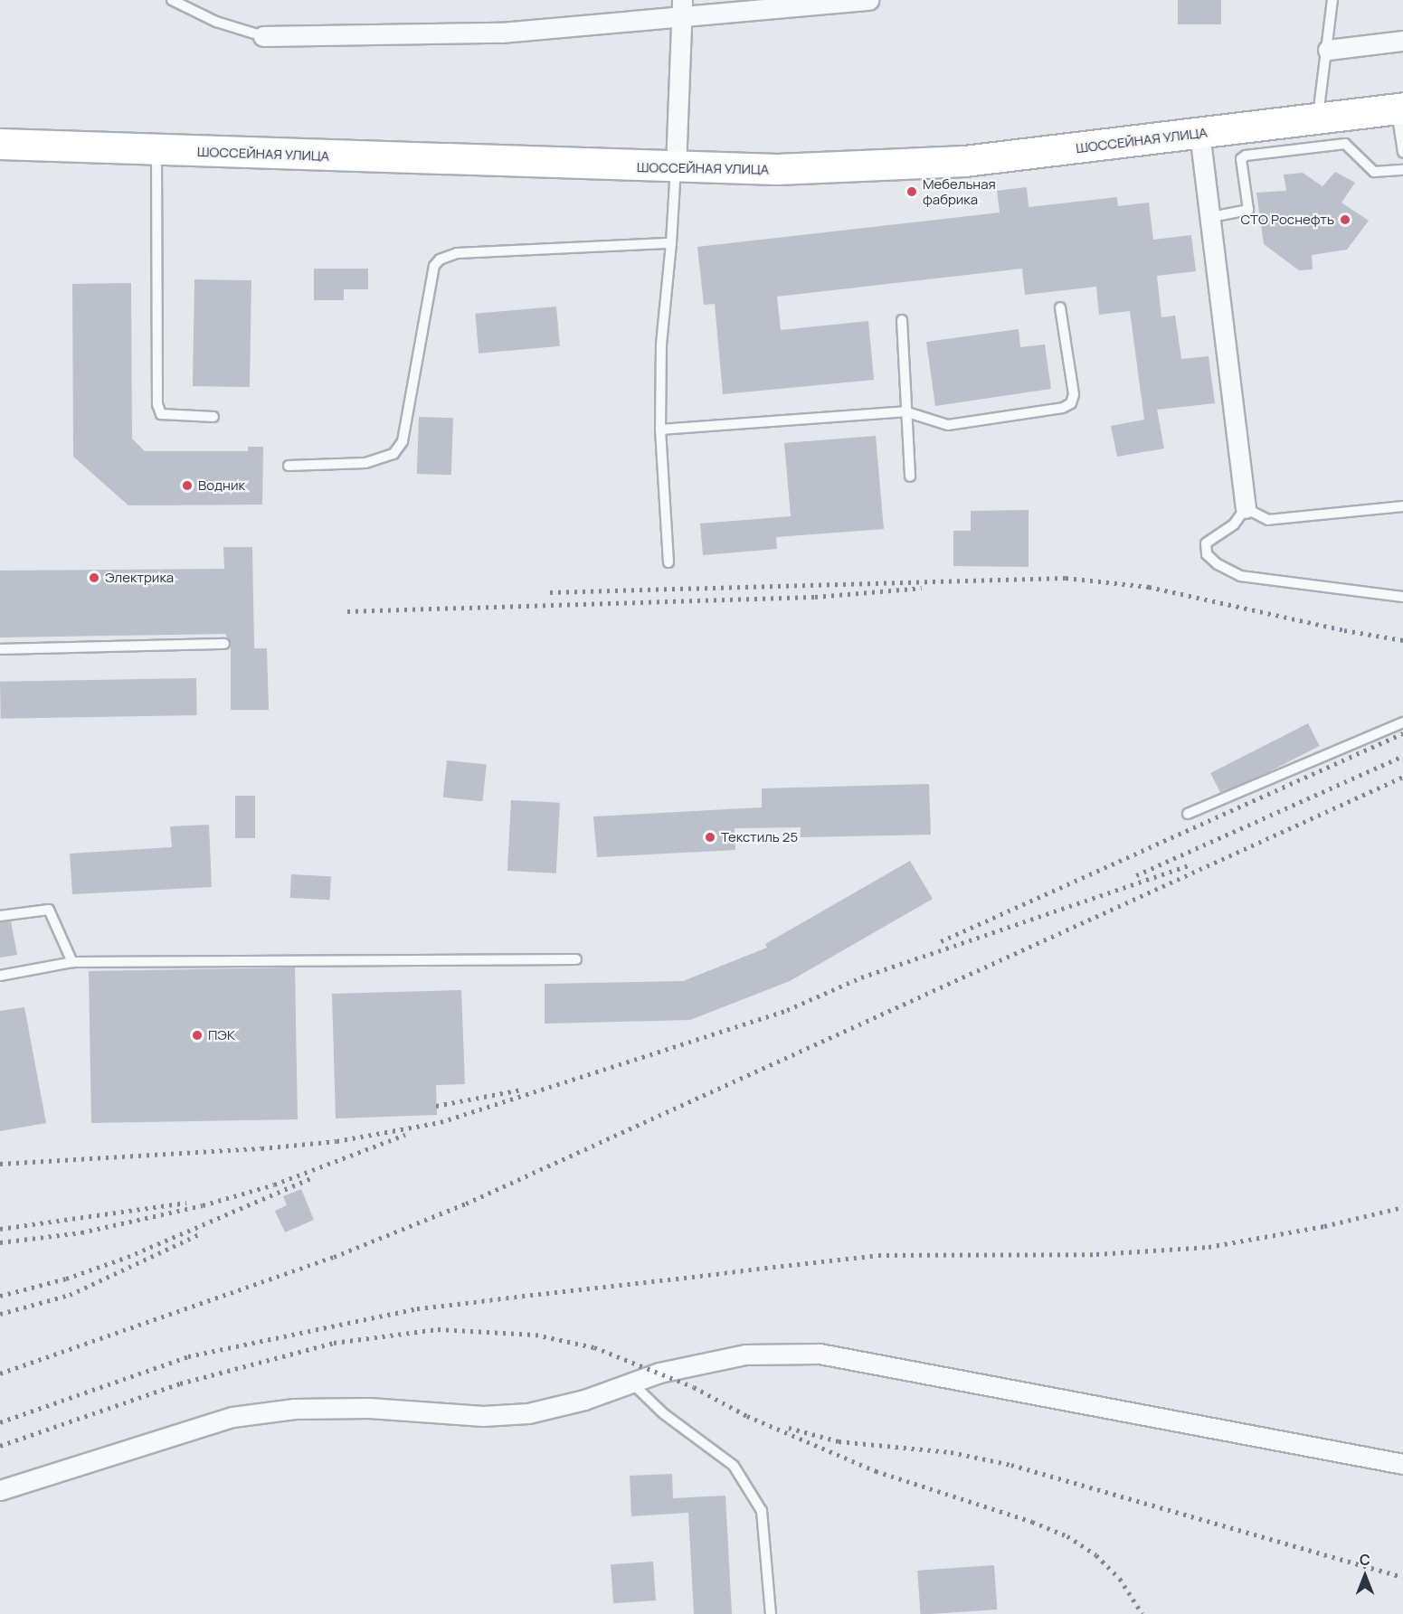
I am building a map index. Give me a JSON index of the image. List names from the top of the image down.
{
  "streets": {
    "main road": ["ШОССЕЙНАЯ УЛИЦА"]
  },
  "places": [
    "Мебельная фабрика",
    "СТО Роснефть",
    "Водник",
    "Электрика",
    "Текстиль 25",
    "ПЭК"
  ],
  "north": "top"
}
